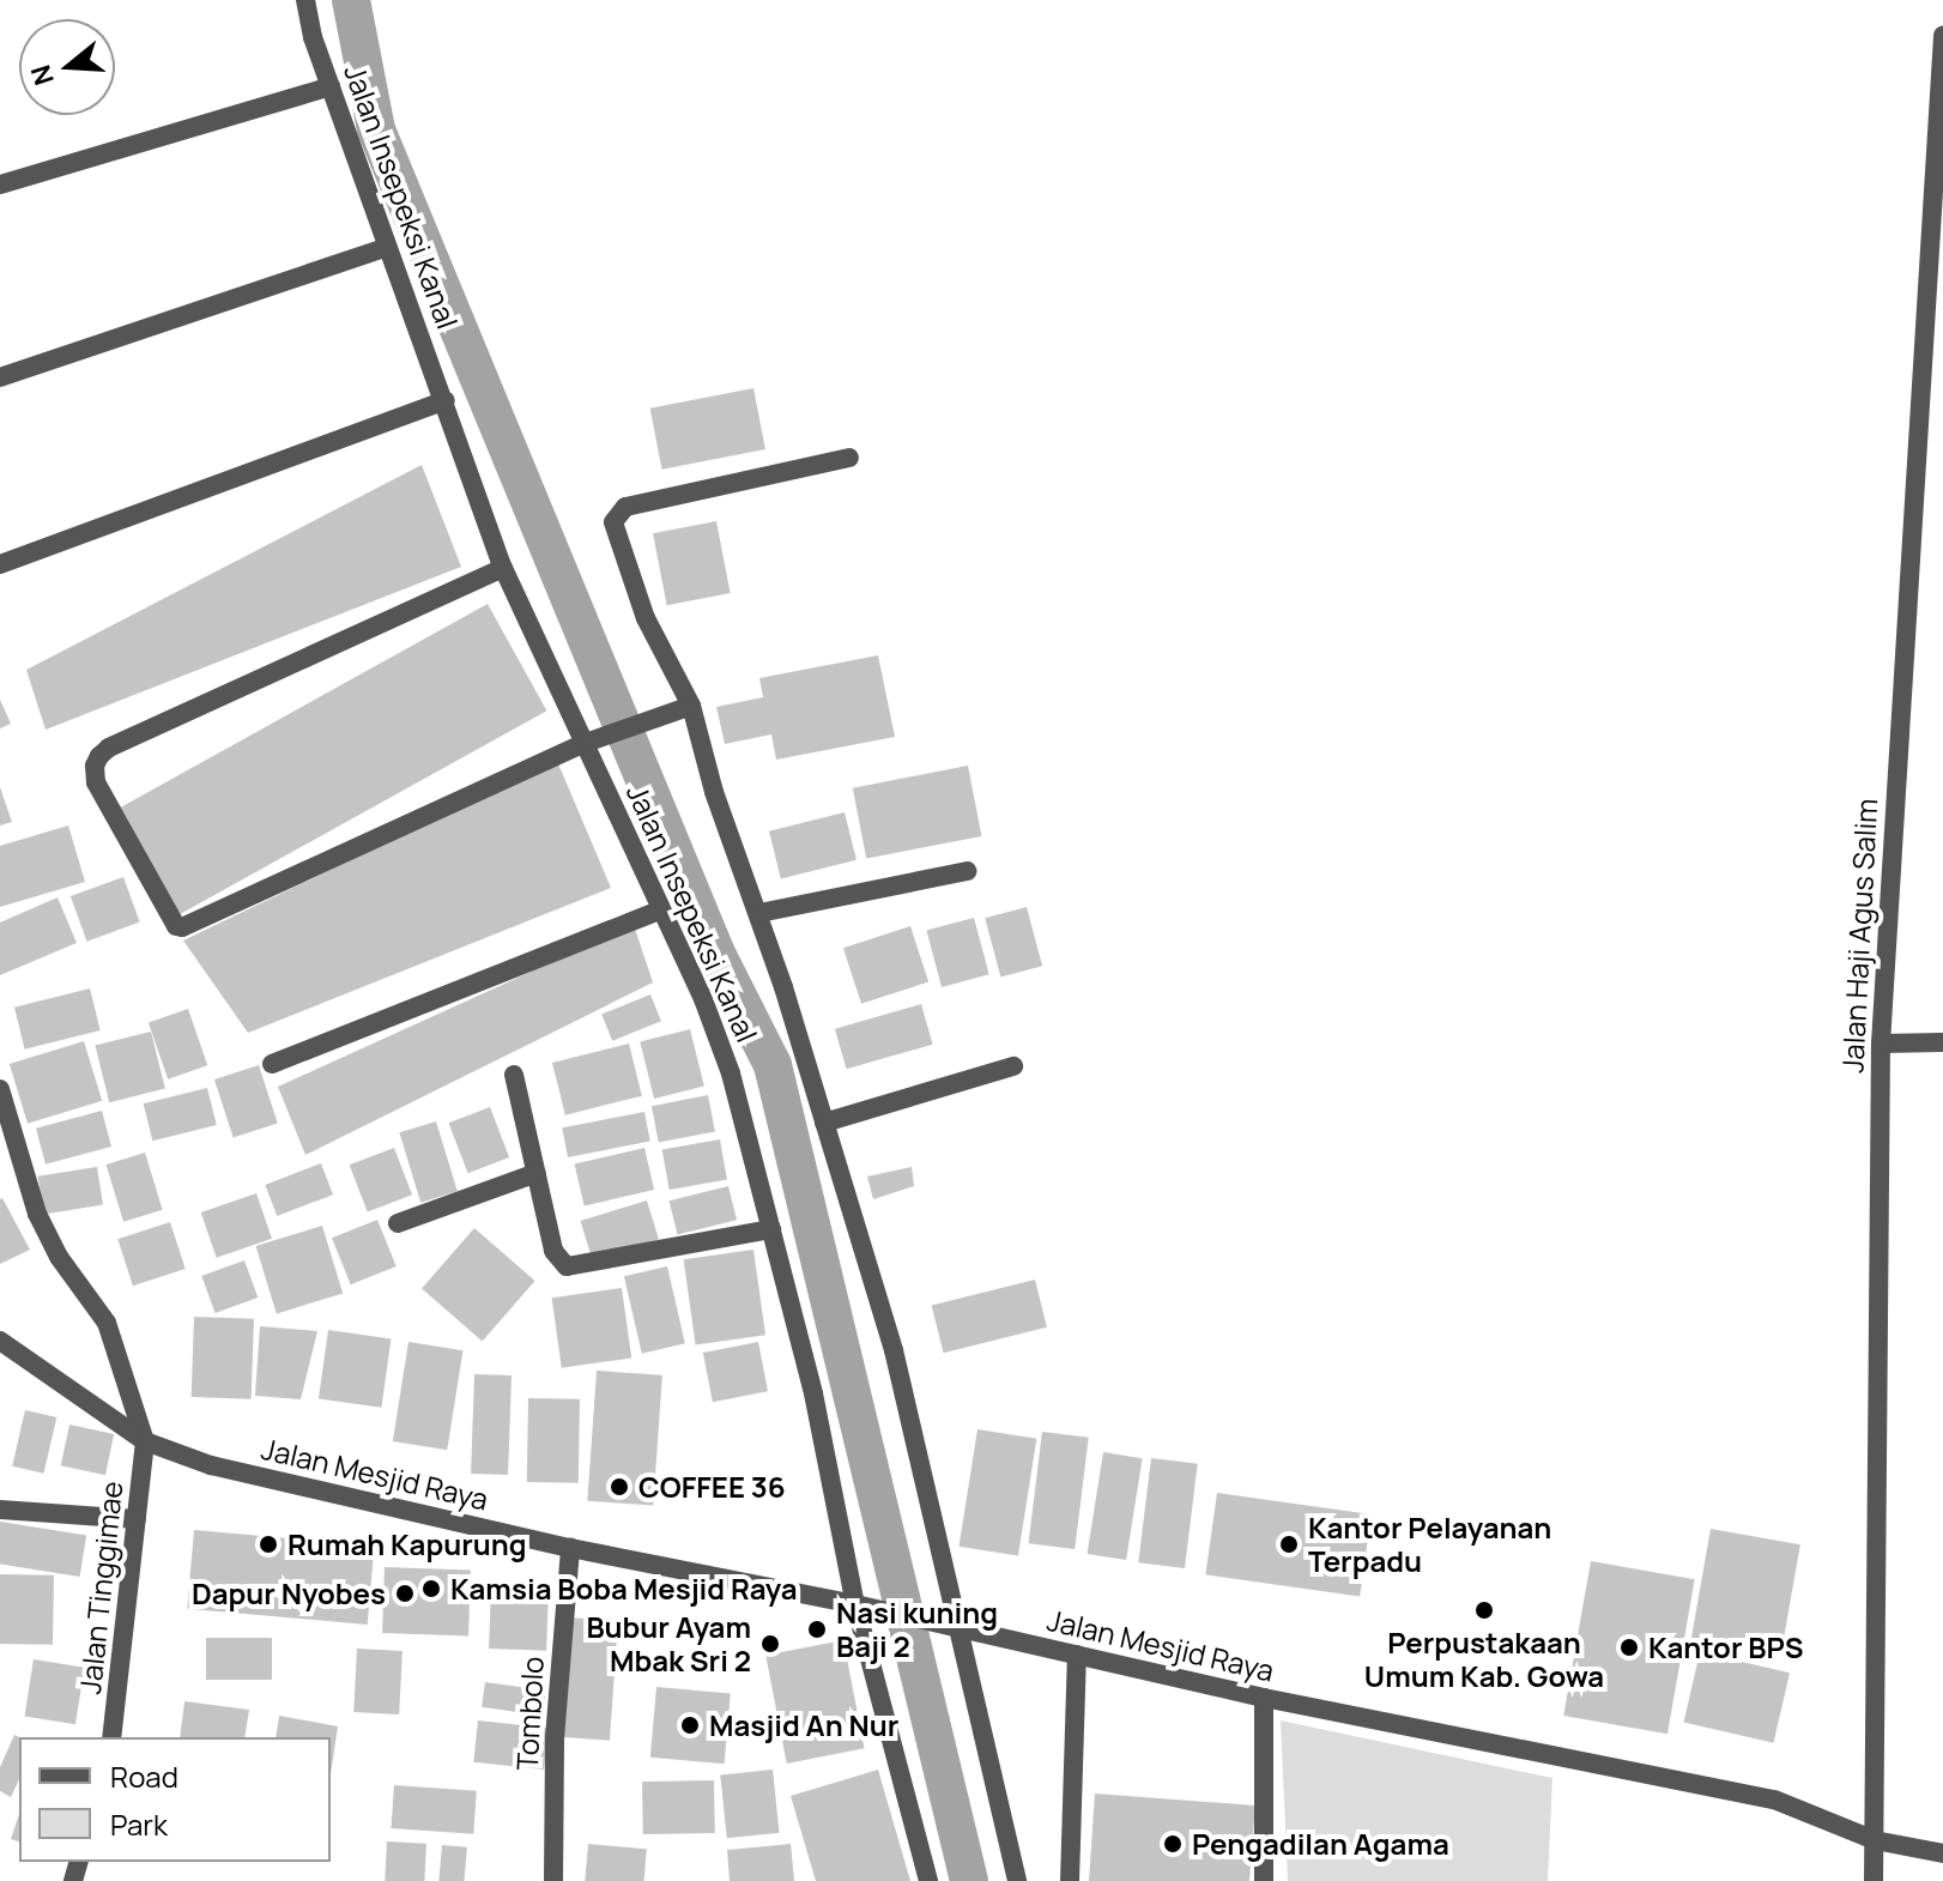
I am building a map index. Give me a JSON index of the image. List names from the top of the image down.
{
  "streets": {
    "street": [
      "Jalan Insepeksi Kanal",
      "Jalan Haji Agus Salim",
      "Jalan Mesjid Raya",
      "Jalan Tinggimae",
      "Tombolo"
    ]
  },
  "crossings": [
    ["Jalan Insepeksi Kanal", "Jalan Mesjid Raya"],
    ["Jalan Haji Agus Salim", "Jalan Mesjid Raya"],
    ["Jalan Mesjid Raya", "Jalan Tinggimae"],
    ["Jalan Mesjid Raya", "Tombolo"]
  ],
  "places": [
    "COFFEE 36",
    "Rumah Kapurung",
    "Kantor Pelayanan Terpadu",
    "Kamsia Boba Mesjid Raya",
    "Dapur Nyobes",
    "Perpustakaan Umum Kab. Gowa",
    "Nasi kuning Baji 2",
    "Bubur Ayam Mbak Sri 2",
    "Kantor BPS",
    "Masjid An Nur",
    "Pengadilan Agama"
  ],
  "legend": ["Road", "Park"],
  "north": "left"
}
